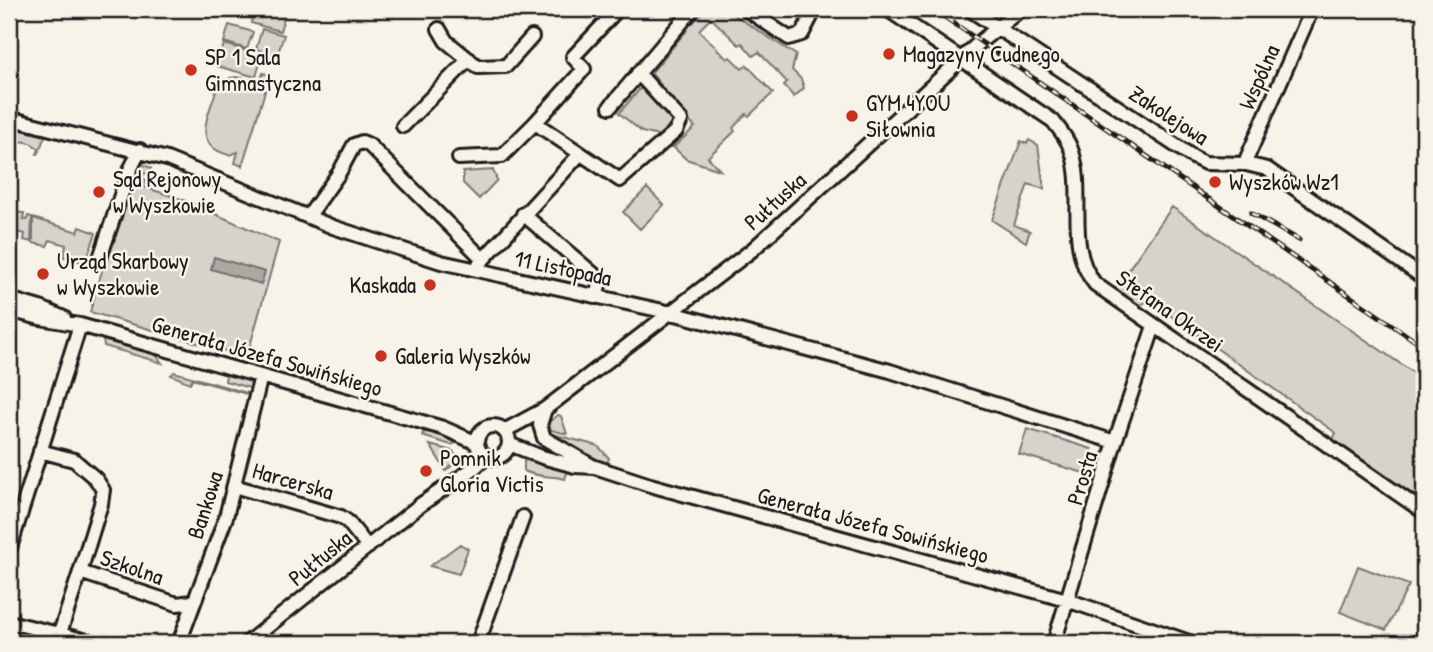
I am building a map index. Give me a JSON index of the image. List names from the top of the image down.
{
  "streets": {
    "street": [
      "Wspólna",
      "Zakolejowa",
      "Pułtuska",
      "11 Listopada",
      "Stefana Okrzei",
      "Generała Józefa Sowińskiego",
      "Prosta",
      "Harcerska",
      "Bankowa",
      "Szkolna"
    ]
  },
  "crossings": [
    ["Wspólna", "Zakolejowa"],
    ["Zakolejowa", "Pułtuska"],
    ["Pułtuska", "11 Listopada"],
    ["Pułtuska", "Stefana Okrzei"],
    ["Pułtuska", "Generała Józefa Sowińskiego"],
    ["Pułtuska", "Harcerska"],
    ["11 Listopada", "Prosta"],
    ["Stefana Okrzei", "Prosta"],
    ["Generała Józefa Sowińskiego", "Prosta"],
    ["Generała Józefa Sowińskiego", "Bankowa"],
    ["Harcerska", "Bankowa"],
    ["Bankowa", "Szkolna"]
  ],
  "places": [
    "Magazyny Cudnego",
    "SP 1 Sala Gimnastyczna",
    "GYM 4YOU Siłownia",
    "Wyszków Wz1",
    "Sąd Rejonowy w Wyszkowie",
    "Urząd Skarbowy w Wyszkowie",
    "Kaskada",
    "Galeria Wyszków",
    "Pomnik Gloria Victis"
  ]
}
